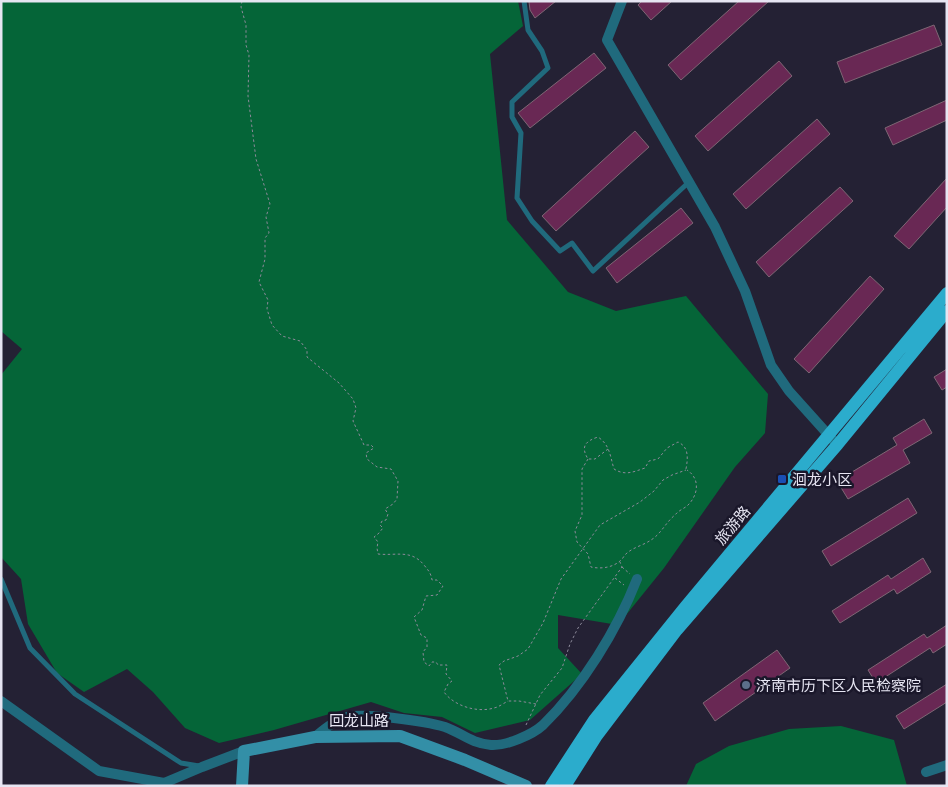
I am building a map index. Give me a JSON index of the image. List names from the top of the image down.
{
  "streets": {
    "main road": ["旅游路"],
    "street": ["回龙山路"]
  },
  "places": {
    "transit": ["洄龙小区"],
    "other": ["济南市历下区人民检察院"]
  }
}
